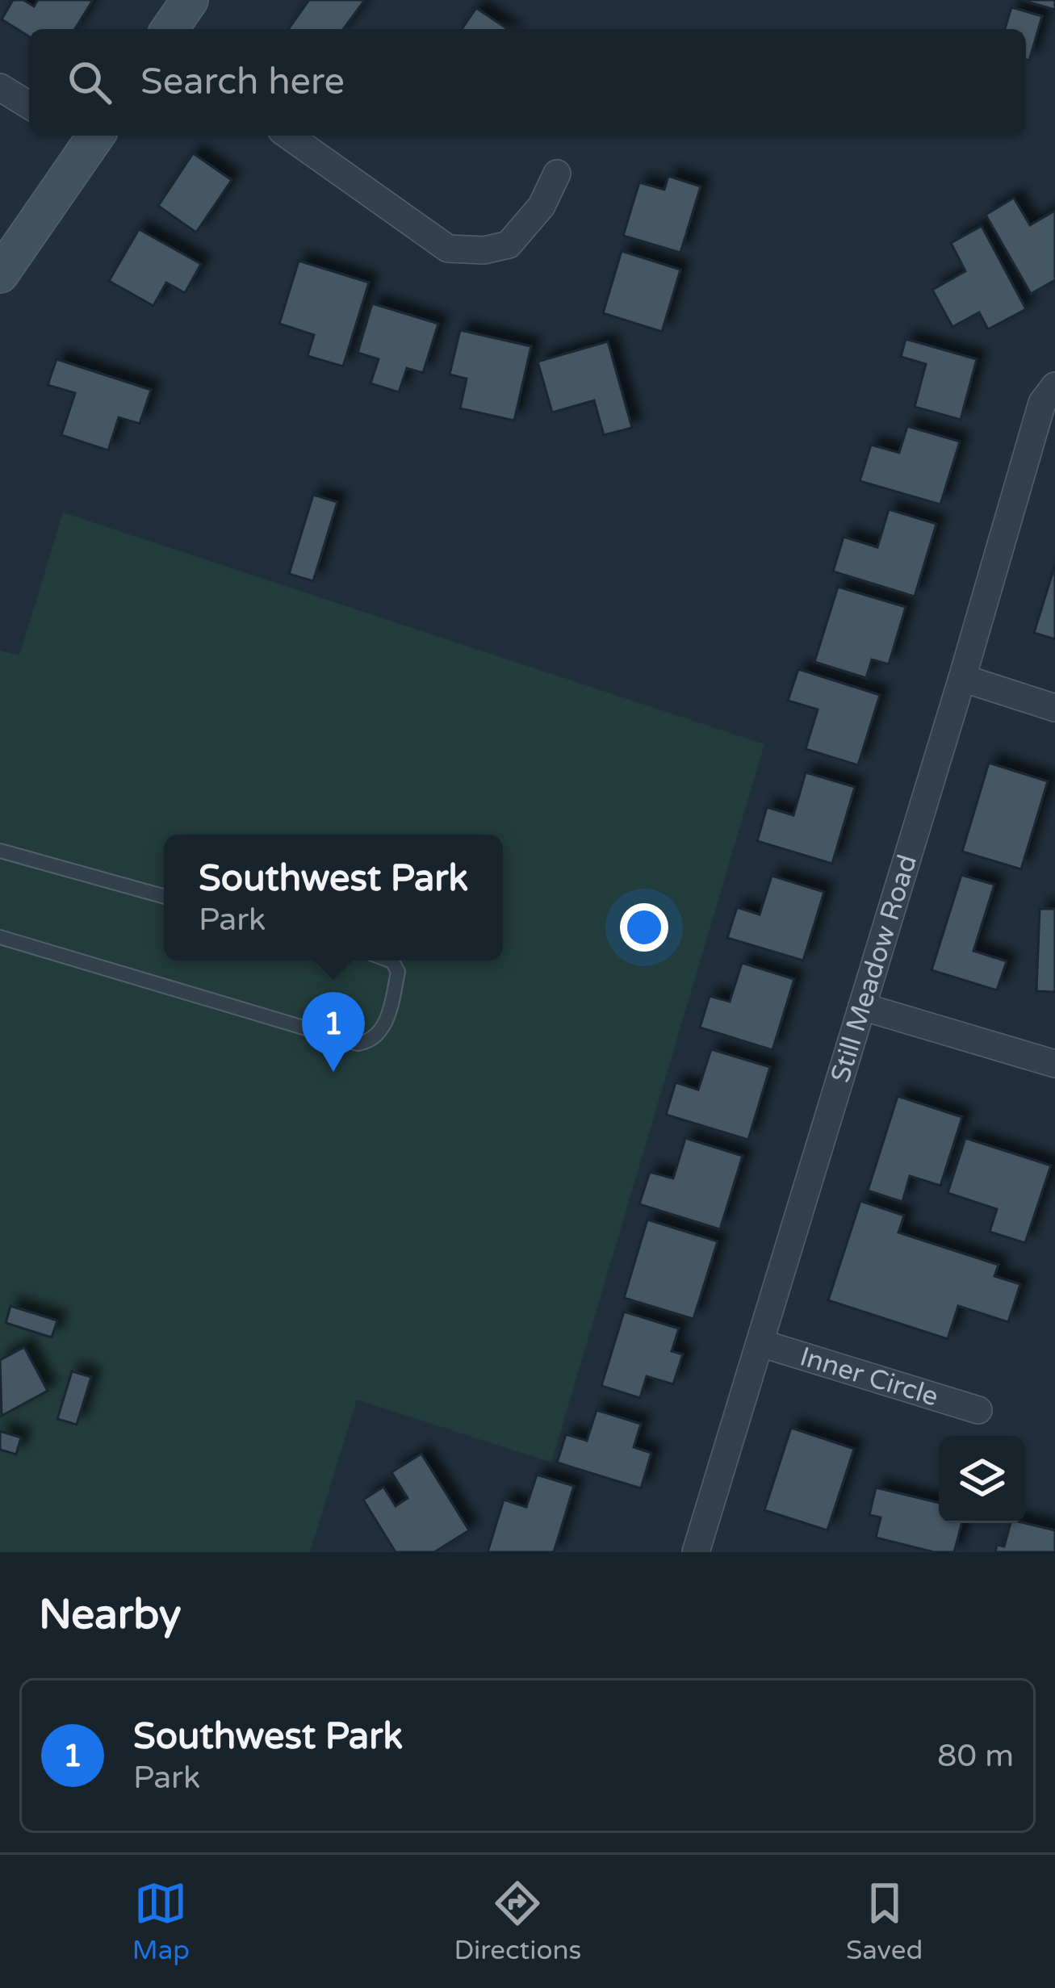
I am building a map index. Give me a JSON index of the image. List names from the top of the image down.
{
  "streets": {
    "street": ["Still Meadow Road", "Inner Circle"]
  },
  "crossings": [
    ["Still Meadow Road", "Inner Circle"]
  ],
  "page": {
    "search": "Search here",
    "popup": ["Southwest Park", "Park"],
    "pins": "1",
    "heading": "Nearby",
    "list": [
      {
        "mark": "1",
        "name": "Southwest Park",
        "note": "Park",
        "value": "80 m"
      }
    ],
    "nav": ["Map", "Directions", "Saved"]
  }
}
